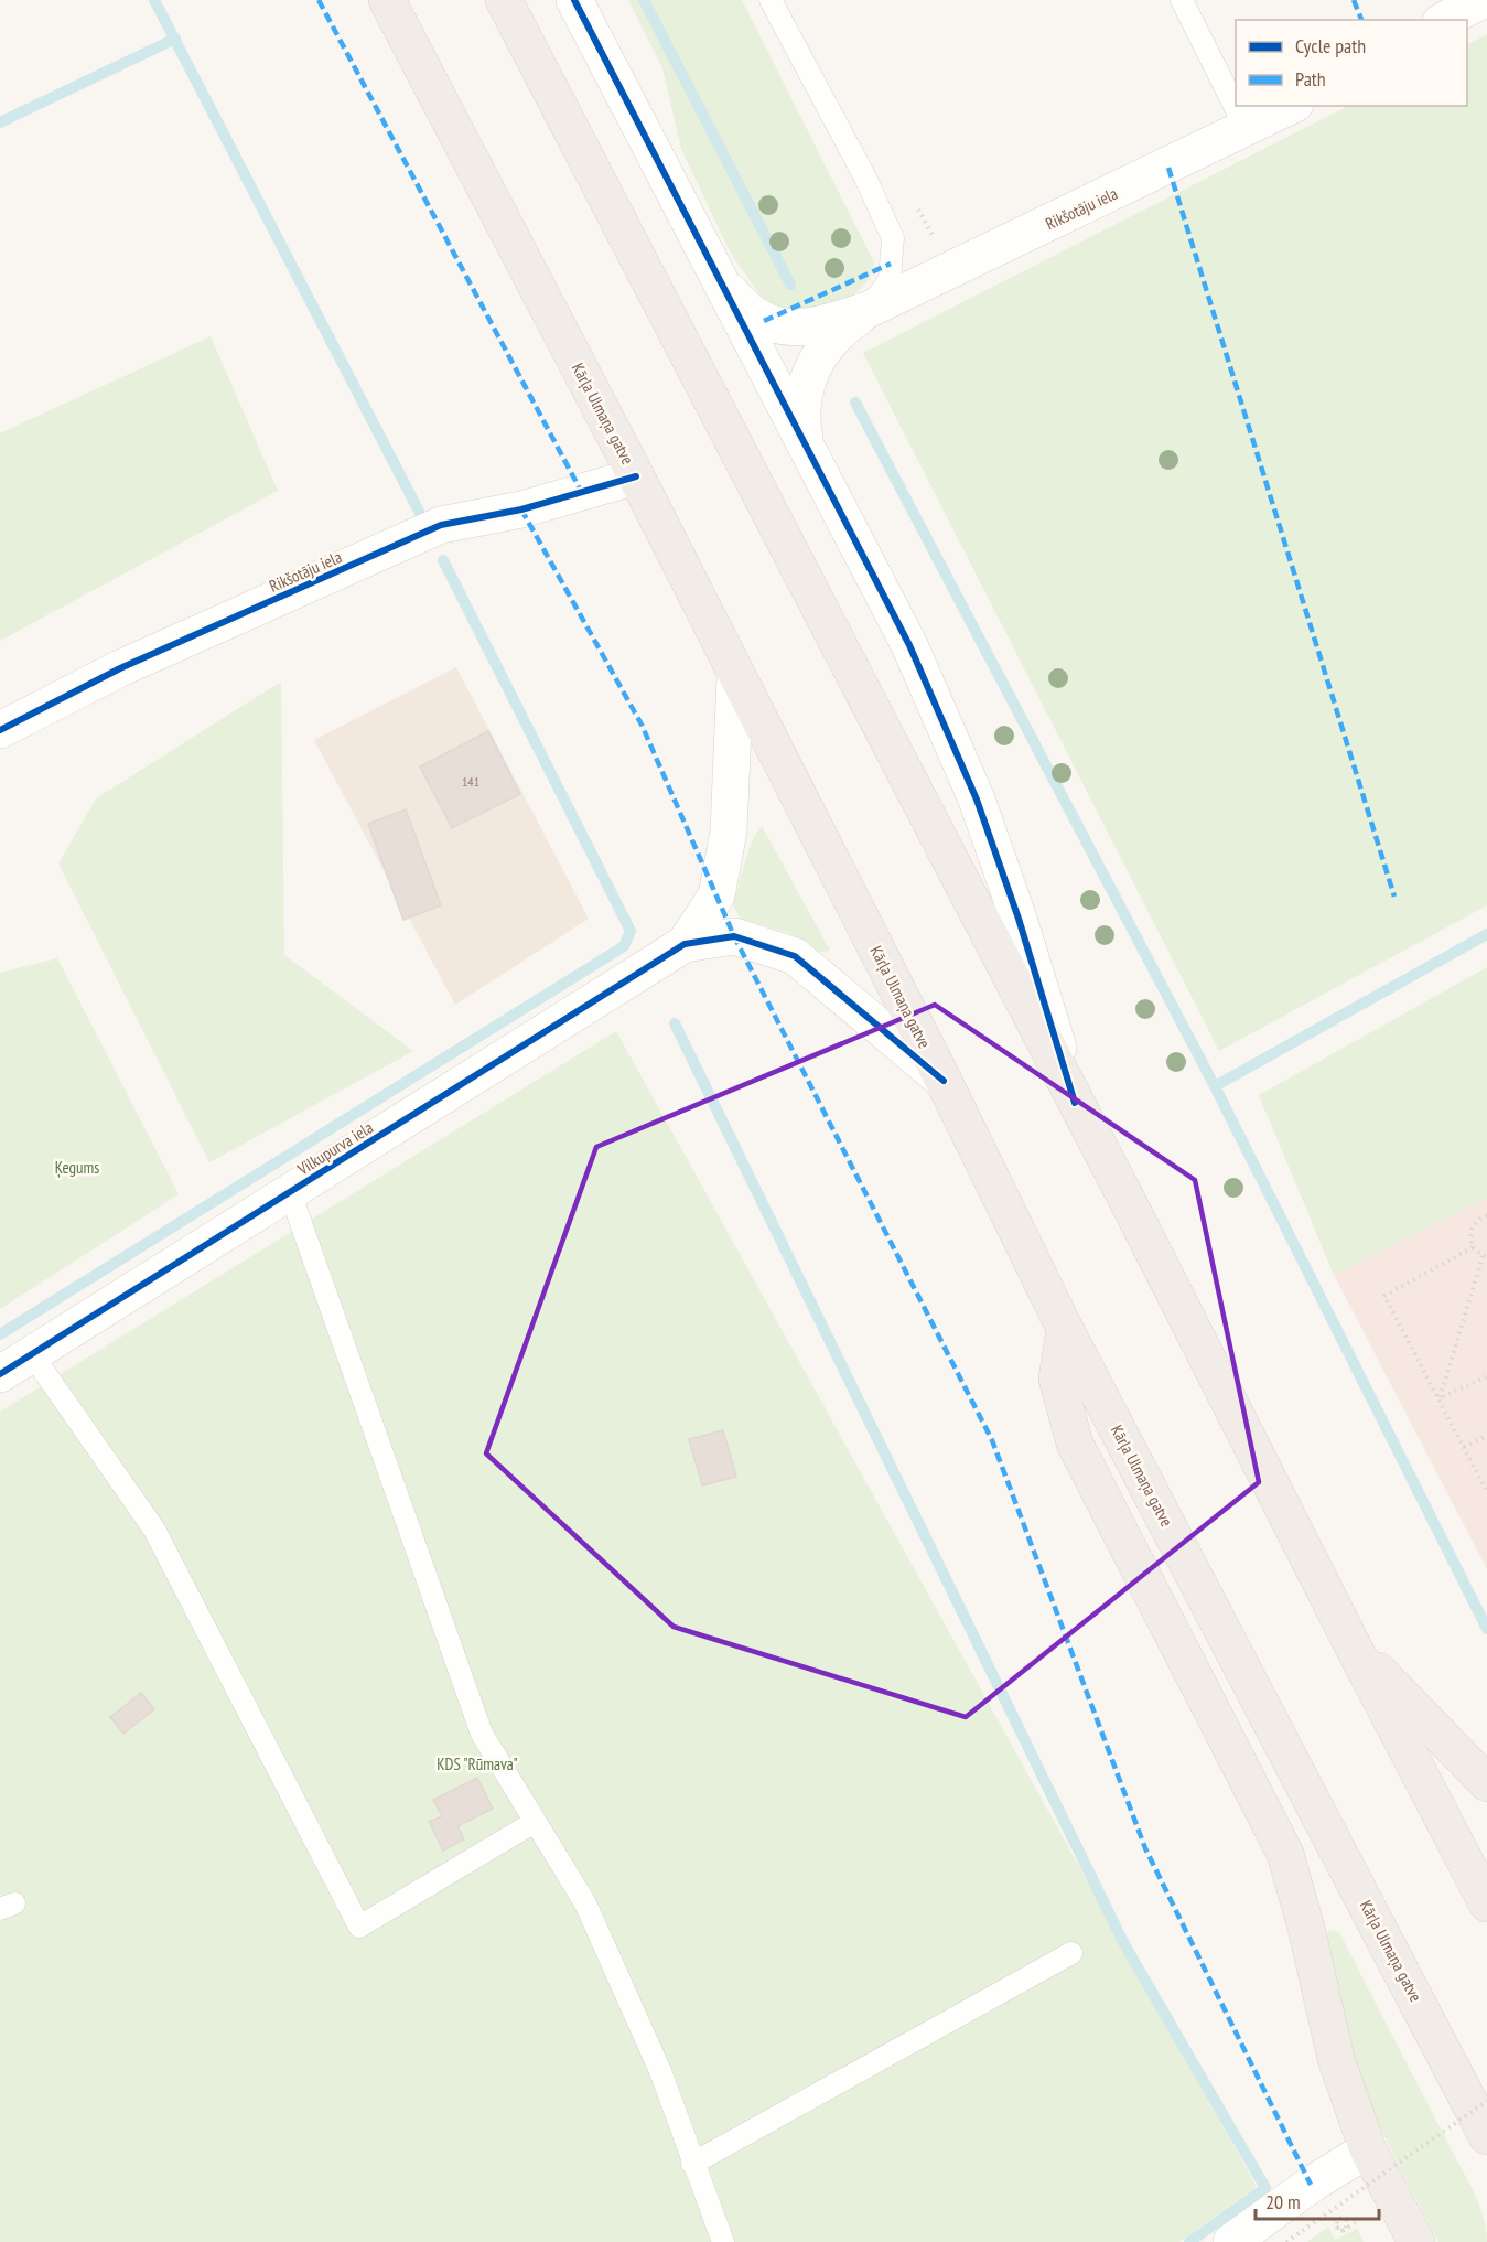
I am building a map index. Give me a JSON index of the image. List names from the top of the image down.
{
  "streets": {
    "highway": ["Kārļa Ulmaņa gatve"],
    "street": ["Rikšotāju iela", "Vilkupurva iela"]
  },
  "crossings": [
    ["Rikšotāju iela", "Kārļa Ulmaņa gatve"]
  ],
  "parks": ["Ķegums", "KDS \"Rūmava\""],
  "house_numbers": ["141"],
  "legend": ["Cycle path", "Path"],
  "scale_bar": "20 m"
}
